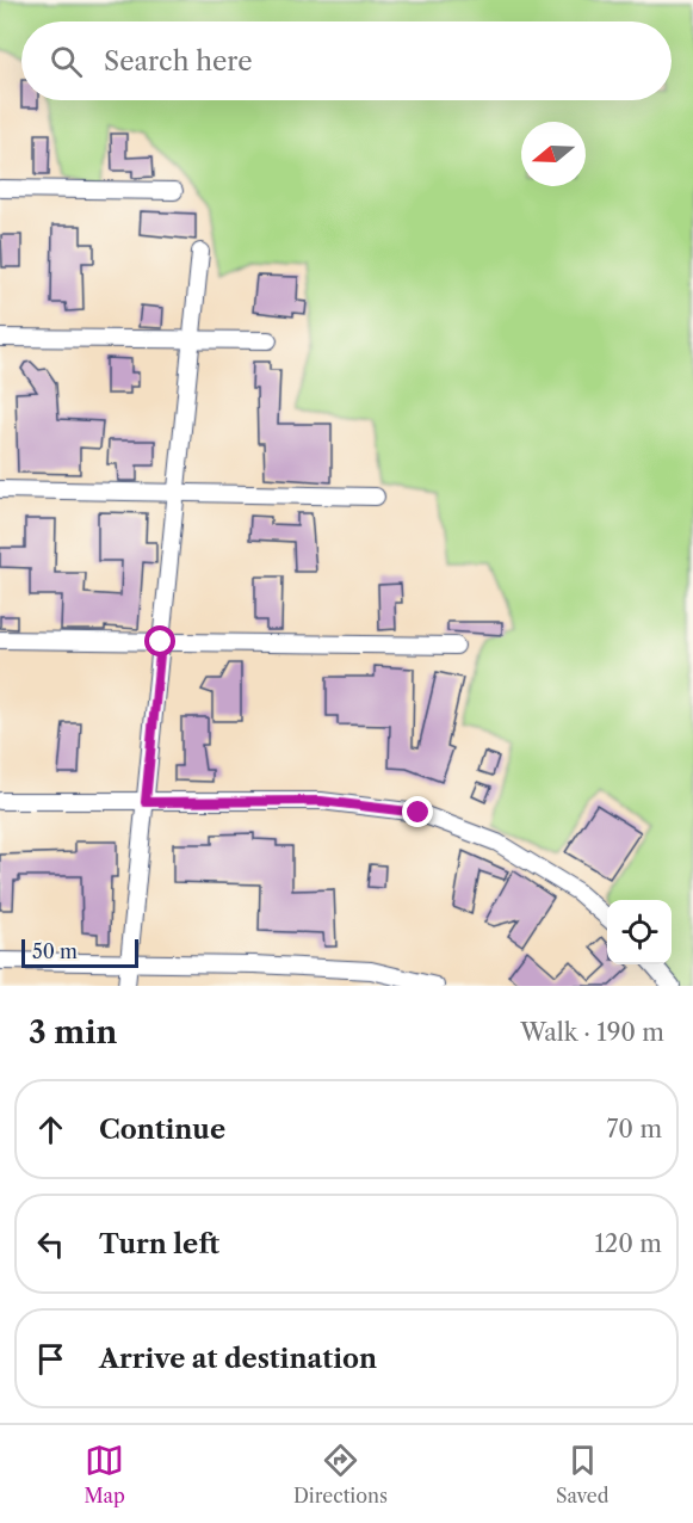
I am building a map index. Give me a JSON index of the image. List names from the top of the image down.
{
  "scale_bar": "50 m",
  "north": "left",
  "page": {
    "search": "Search here",
    "scale": "50 m",
    "heading": ["3 min", "Walk · 190 m"],
    "list": [
      ["Continue", "70 m"],
      ["Turn left", "120 m"],
      "Arrive at destination"
    ],
    "nav": ["Map", "Directions", "Saved"]
  }
}
